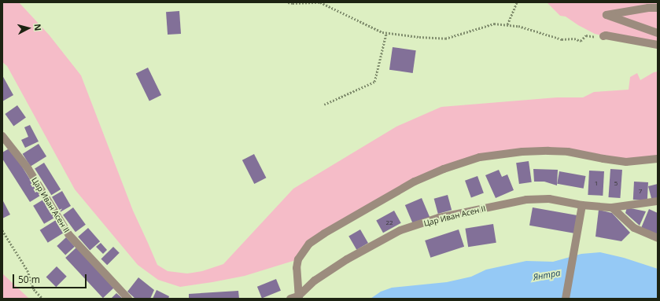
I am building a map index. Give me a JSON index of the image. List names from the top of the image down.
{
  "streets": {
    "street": ["Цар Иван Асен II"]
  },
  "water": ["Янтра"],
  "house_numbers": [
    "1",
    "5",
    "7",
    "22"
  ],
  "scale_bar": "50 m",
  "north": "right"
}
